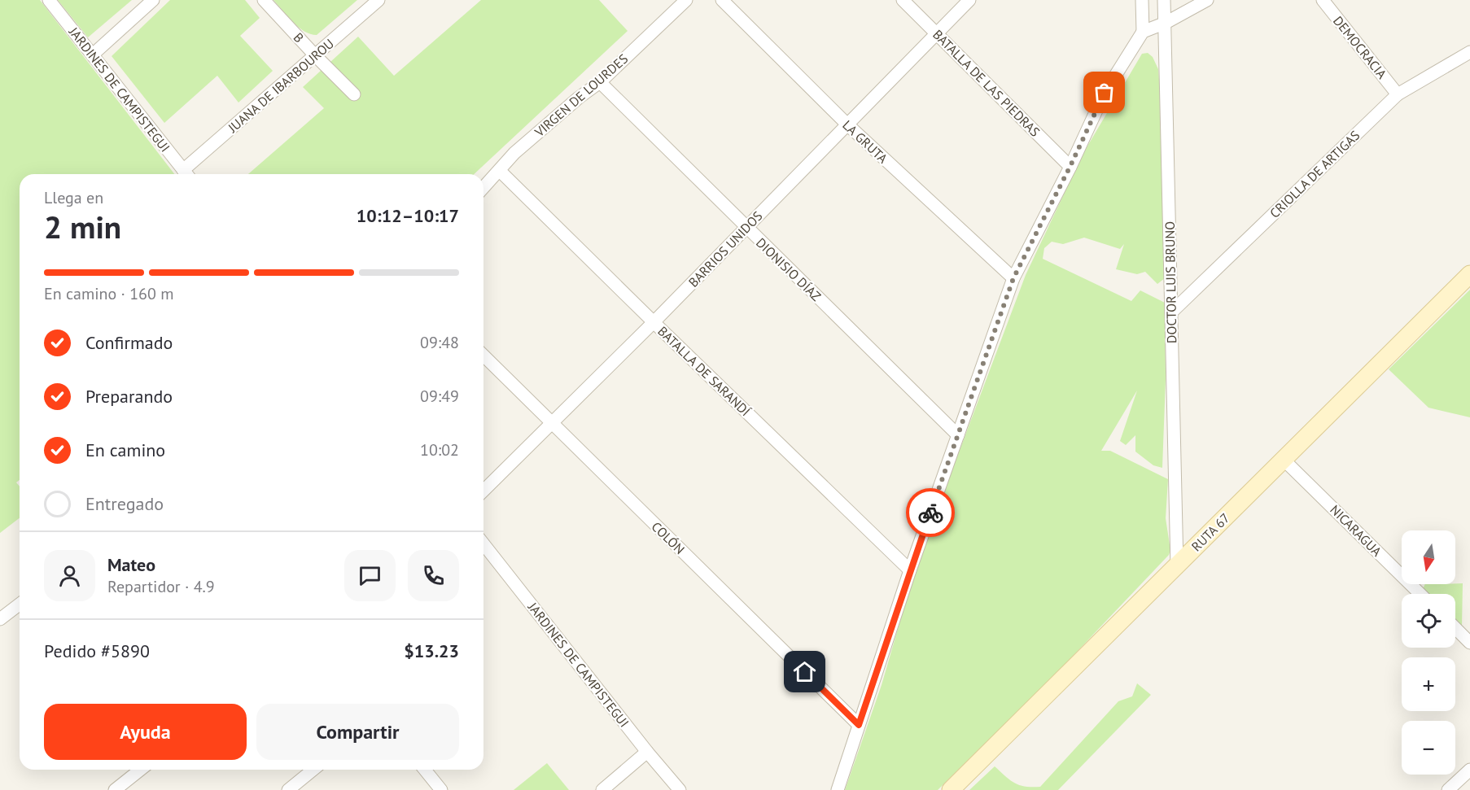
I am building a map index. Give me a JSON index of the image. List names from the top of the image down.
{
  "streets": {
    "street": [
      "B",
      "DEMOCRACIA",
      "BATALLA DE LAS PIEDRAS",
      "JUANA DE IBARBOUROU",
      "JARDINES DE CAMPISTEGUI",
      "VIRGEN DE LOURDES",
      "LA GRUTA",
      "CRIOLLA DE ARTIGAS",
      "BARRIOS UNIDOS",
      "DIONISIO DÍAZ",
      "DOCTOR LUIS BRUNO",
      "BATALLA DE SARANDÍ",
      "NICARAGUA",
      "RUTA 67",
      "COLÓN"
    ]
  },
  "crossings": [
    ["B", "JUANA DE IBARBOUROU"],
    ["DEMOCRACIA", "CRIOLLA DE ARTIGAS"],
    ["BATALLA DE LAS PIEDRAS", "BARRIOS UNIDOS"],
    ["VIRGEN DE LOURDES", "DIONISIO DÍAZ"],
    ["VIRGEN DE LOURDES", "BATALLA DE SARANDÍ"],
    ["LA GRUTA", "BARRIOS UNIDOS"],
    ["CRIOLLA DE ARTIGAS", "DOCTOR LUIS BRUNO"],
    ["BARRIOS UNIDOS", "DIONISIO DÍAZ"],
    ["BARRIOS UNIDOS", "BATALLA DE SARANDÍ"],
    ["BARRIOS UNIDOS", "COLÓN"],
    ["DOCTOR LUIS BRUNO", "RUTA 67"],
    ["NICARAGUA", "RUTA 67"]
  ],
  "north": "bottom",
  "page": {
    "heading": ["2 min", "Llega en", "10:12–10:17"],
    "panel": [
      "Mateo",
      "Repartidor · 4.9",
      "Pedido #5890",
      "$13.23"
    ],
    "bar": "En camino · 160 m",
    "list": [
      ["Confirmado", "09:48"],
      ["Preparando", "09:49"],
      ["En camino", "10:02"],
      "Entregado"
    ],
    "map_buttons": ["+", "−"],
    "buttons": ["Ayuda", "Compartir"]
  }
}
